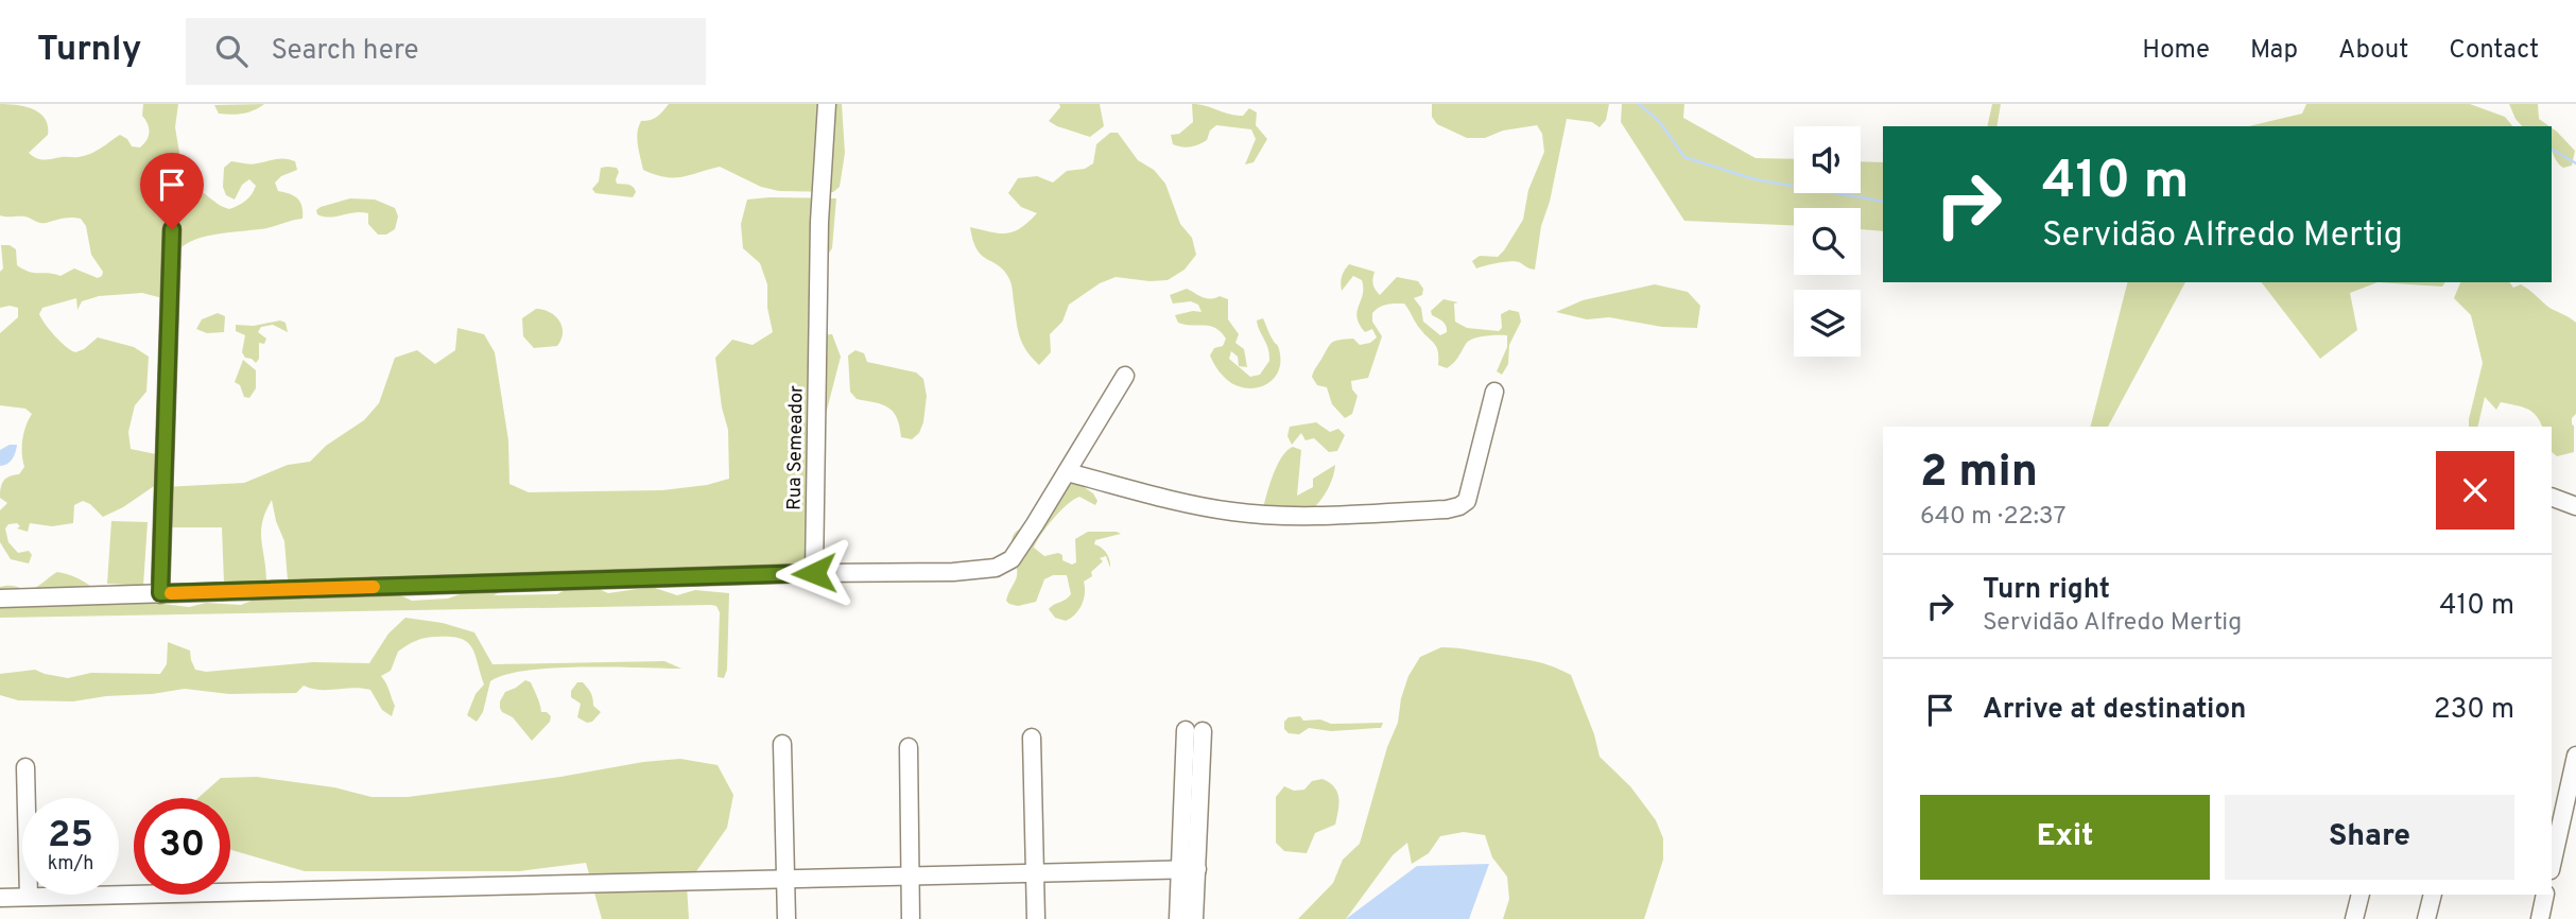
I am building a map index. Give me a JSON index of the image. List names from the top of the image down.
{
  "streets": {
    "street": ["Rua Semeador"]
  },
  "page": {
    "header": "Turnly",
    "search": "Search here",
    "nav": [
      "Home",
      "Map",
      "About",
      "Contact"
    ],
    "turn": ["410 m", "Servidão Alfredo Mertig"],
    "heading": ["2 min", "640 m · 22:37"],
    "list": [
      {
        "name": "Turn right",
        "note": "Servidão Alfredo Mertig",
        "value": "410 m"
      },
      {
        "name": "Arrive at destination",
        "value": "230 m"
      }
    ],
    "buttons": ["Exit", "Share"],
    "speed": "25 km/h",
    "limit": "30"
  }
}
